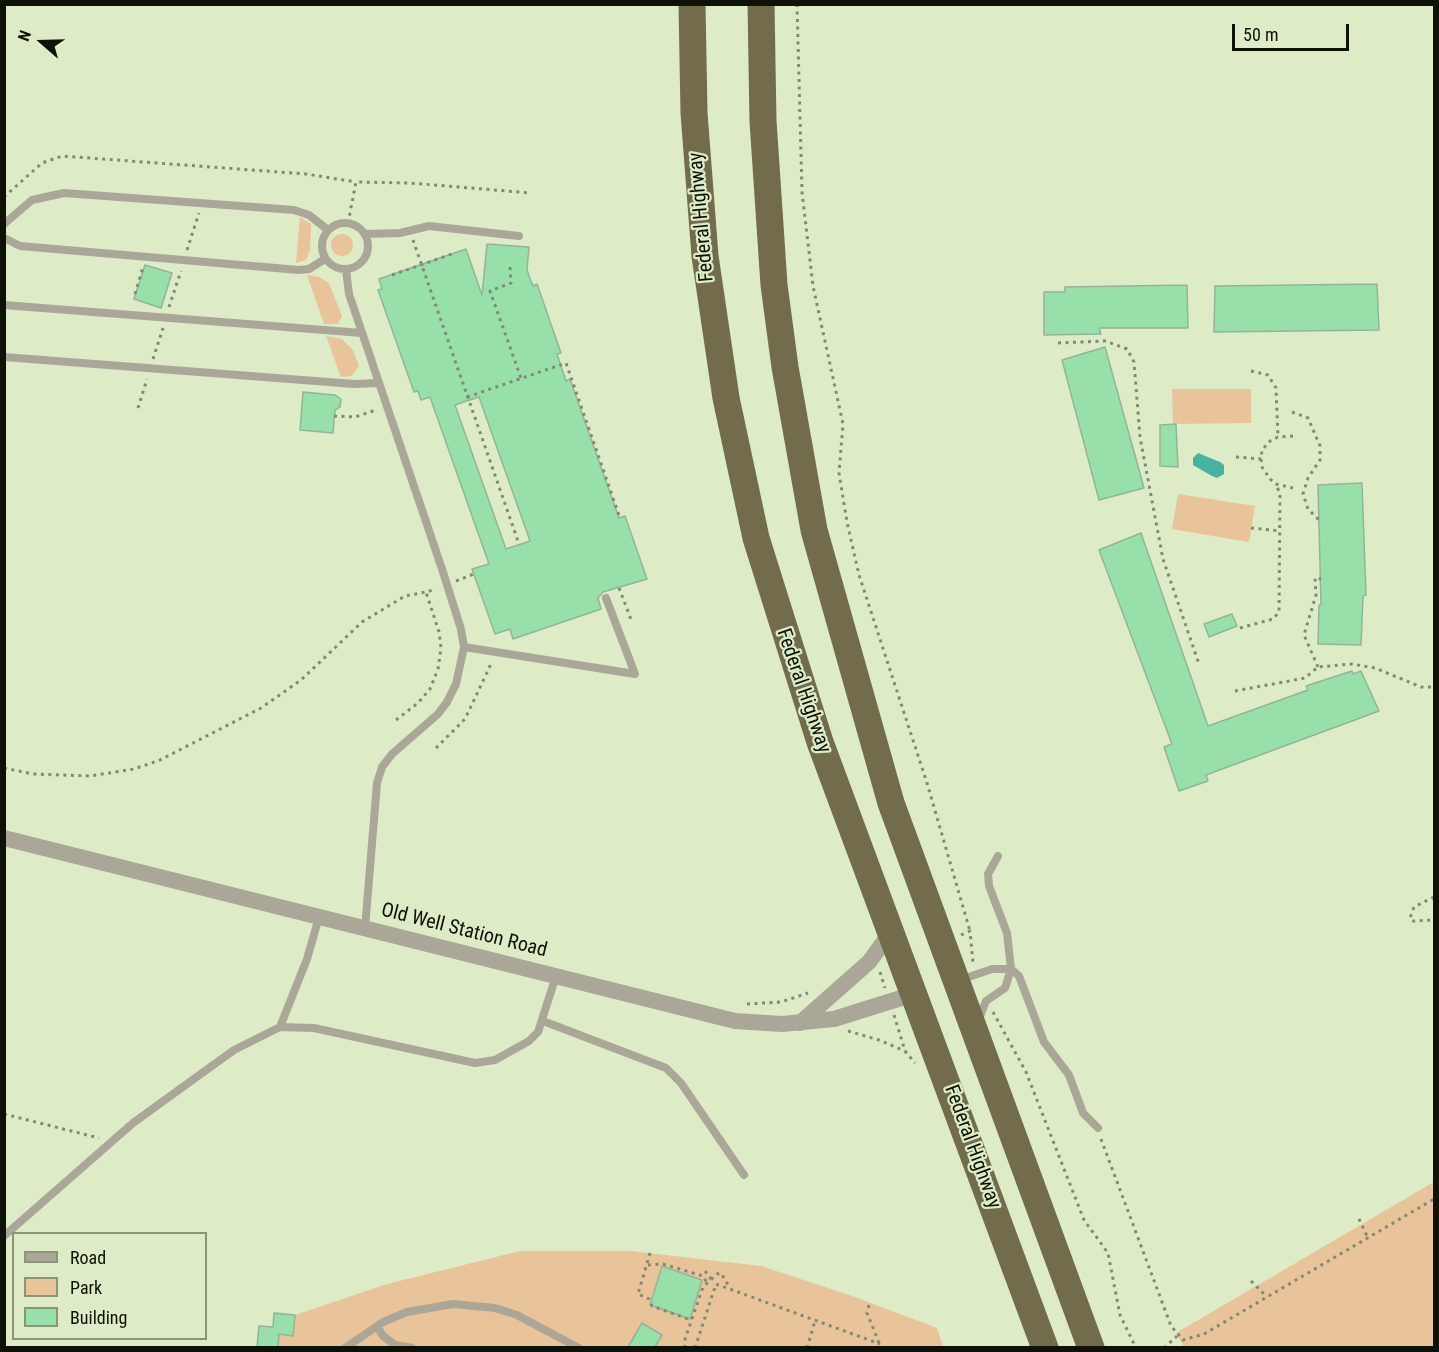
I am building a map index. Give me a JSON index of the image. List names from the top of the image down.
{
  "streets": {
    "highway": ["Federal Highway"],
    "street": ["Old Well Station Road"]
  },
  "crossings": [
    ["Federal Highway", "Old Well Station Road"]
  ],
  "legend": ["Road", "Park", "Building"],
  "scale_bar": "50 m",
  "north": "left"
}
